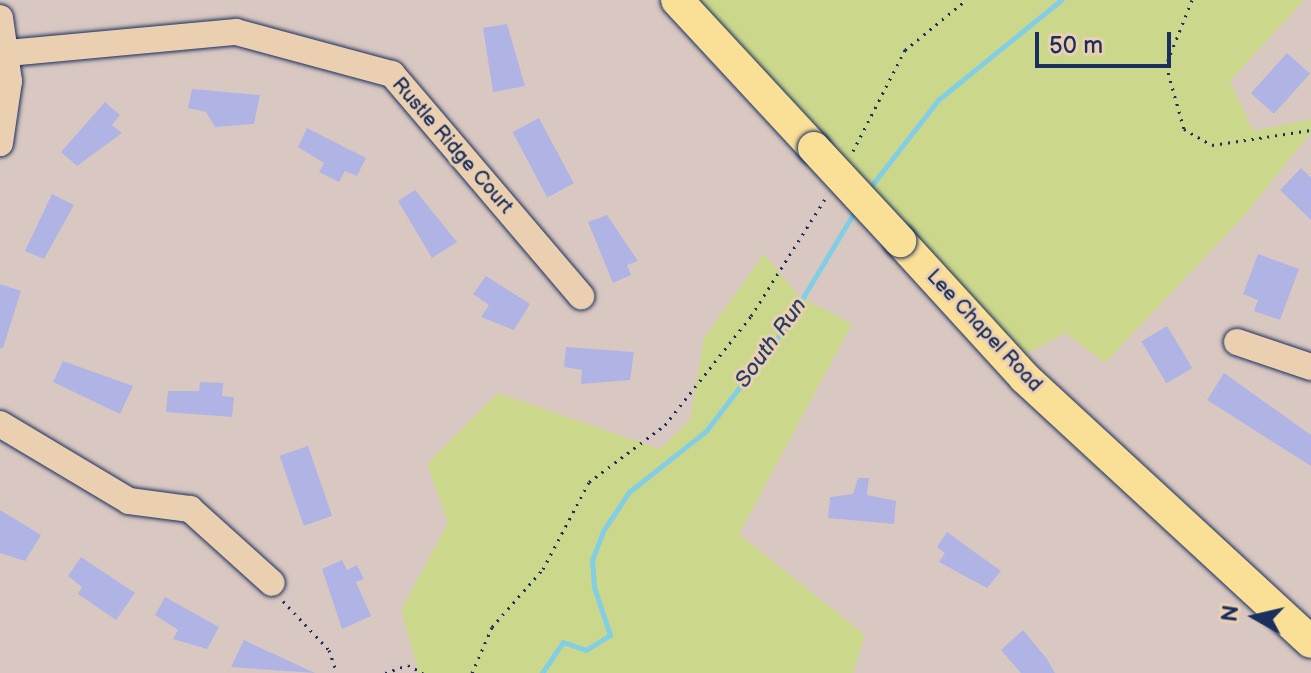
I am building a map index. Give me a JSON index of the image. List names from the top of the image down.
{
  "streets": {
    "main road": ["Lee Chapel Road"],
    "street": ["Rustle Ridge Court"]
  },
  "water": ["South Run"],
  "scale_bar": "50 m",
  "north": "left"
}
